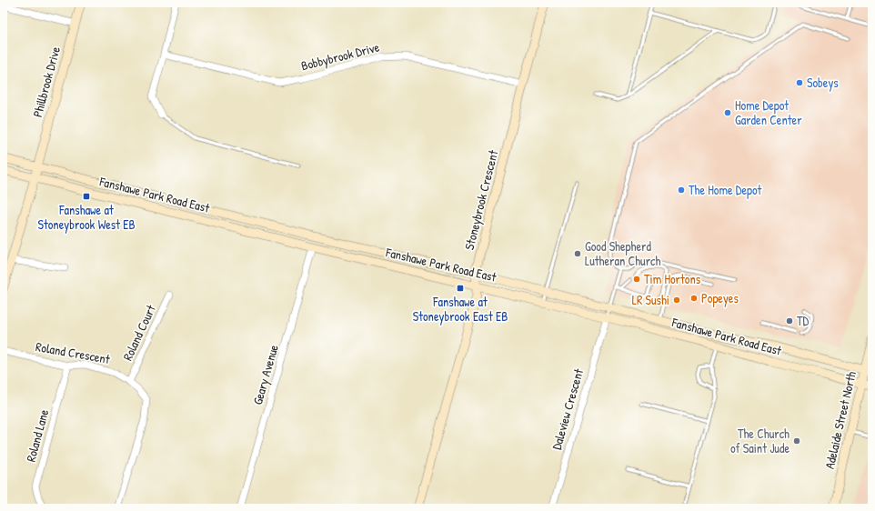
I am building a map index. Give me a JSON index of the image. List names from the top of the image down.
{
  "streets": {
    "main road": [
      "Phillbrook Drive",
      "Fanshawe Park Road East",
      "Stoneybrook Crescent",
      "Adelaide Street North"
    ],
    "street": [
      "Bobbybrook Drive",
      "Roland Court",
      "Roland Crescent",
      "Geary Avenue",
      "Daleview Crescent",
      "Roland Lane"
    ]
  },
  "crossings": [
    ["Bobbybrook Drive", "Stoneybrook Crescent"],
    ["Phillbrook Drive", "Fanshawe Park Road East"],
    ["Fanshawe Park Road East", "Stoneybrook Crescent"],
    ["Fanshawe Park Road East", "Geary Avenue"],
    ["Fanshawe Park Road East", "Daleview Crescent"],
    ["Fanshawe Park Road East", "Adelaide Street North"],
    ["Roland Court", "Roland Crescent"],
    ["Roland Crescent", "Roland Lane"]
  ],
  "places": {
    "other": [
      "Sobeys",
      "Home Depot Garden Center",
      "The Home Depot",
      "Good Shepherd Lutheran Church",
      "Tim Hortons",
      "Popeyes",
      "LR Sushi",
      "TD",
      "The Church of Saint Jude"
    ],
    "transit": ["Fanshawe at Stoneybrook West EB", "Fanshawe at Stoneybrook East EB"]
  }
}
